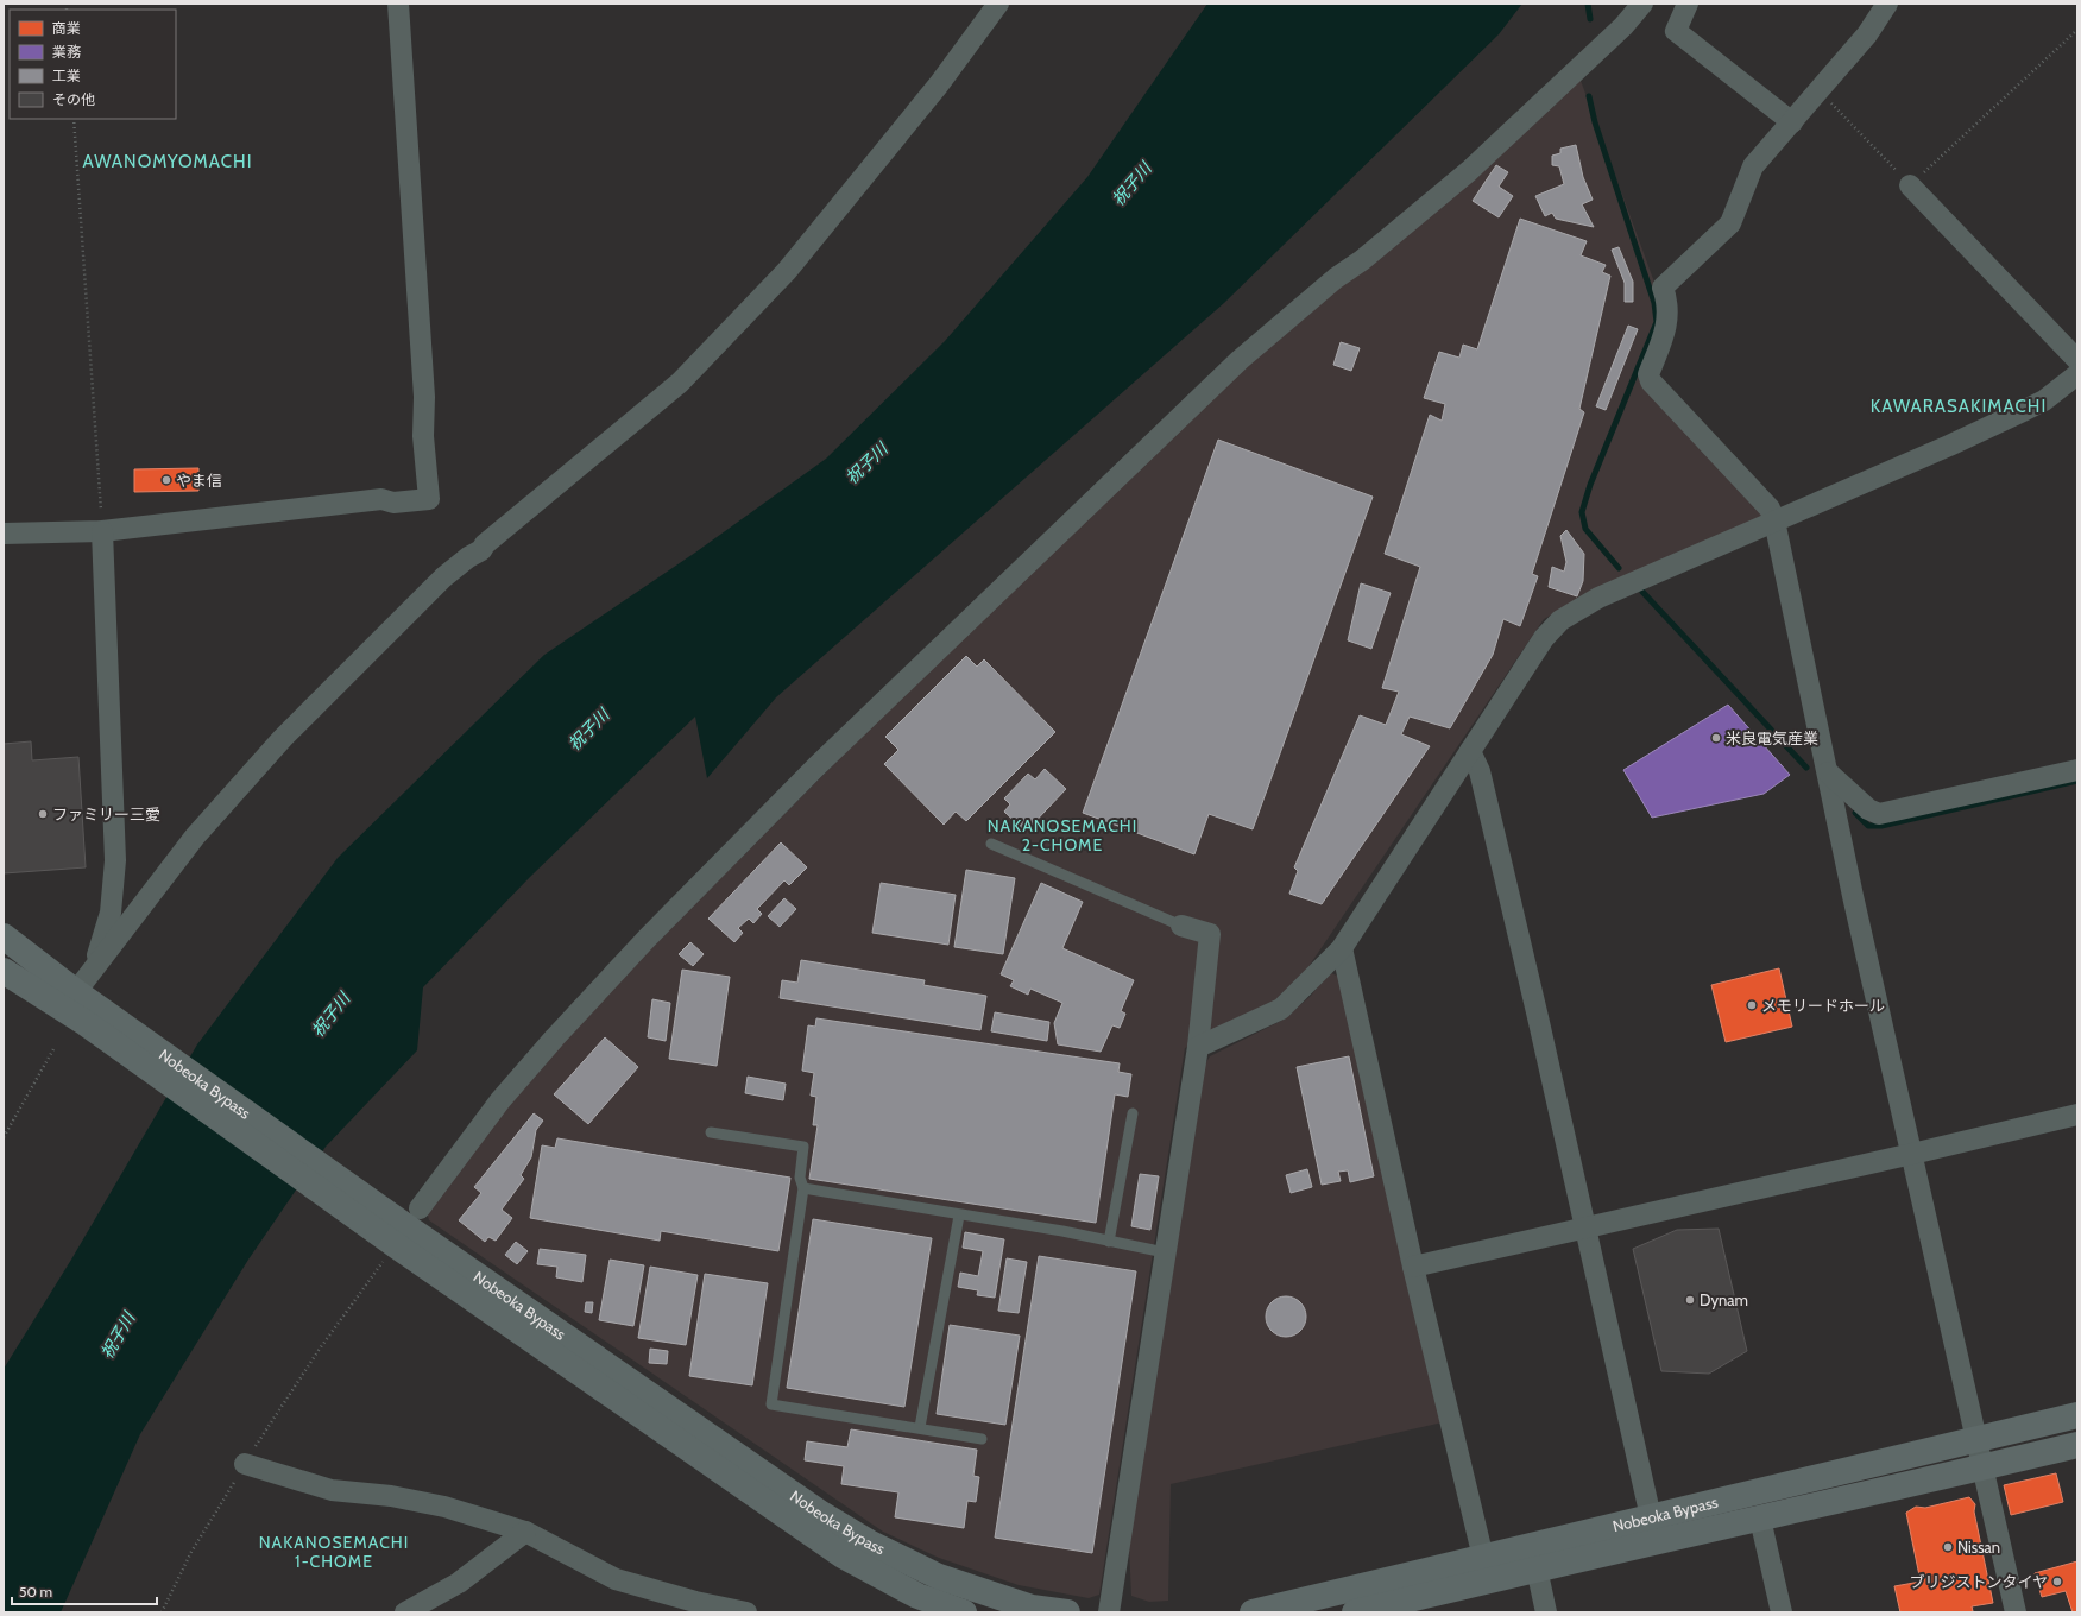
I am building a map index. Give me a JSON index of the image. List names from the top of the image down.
{
  "streets": {
    "highway": ["Nobeoka Bypass"]
  },
  "districts": [
    "AWANOMYOMACHI",
    "KAWARASAKIMACHI",
    "NAKANOSEMACHI 2-CHOME",
    "NAKANOSEMACHI 1-CHOME"
  ],
  "water": ["祝子川"],
  "places": [
    "やま信",
    "米良電気産業",
    "ファミリー三愛",
    "メモリードホール",
    "Dynam",
    "Nissan",
    "ブリジストンタイヤ"
  ],
  "legend": [
    "商業",
    "業務",
    "工業",
    "その他"
  ],
  "scale_bar": "50 m"
}
